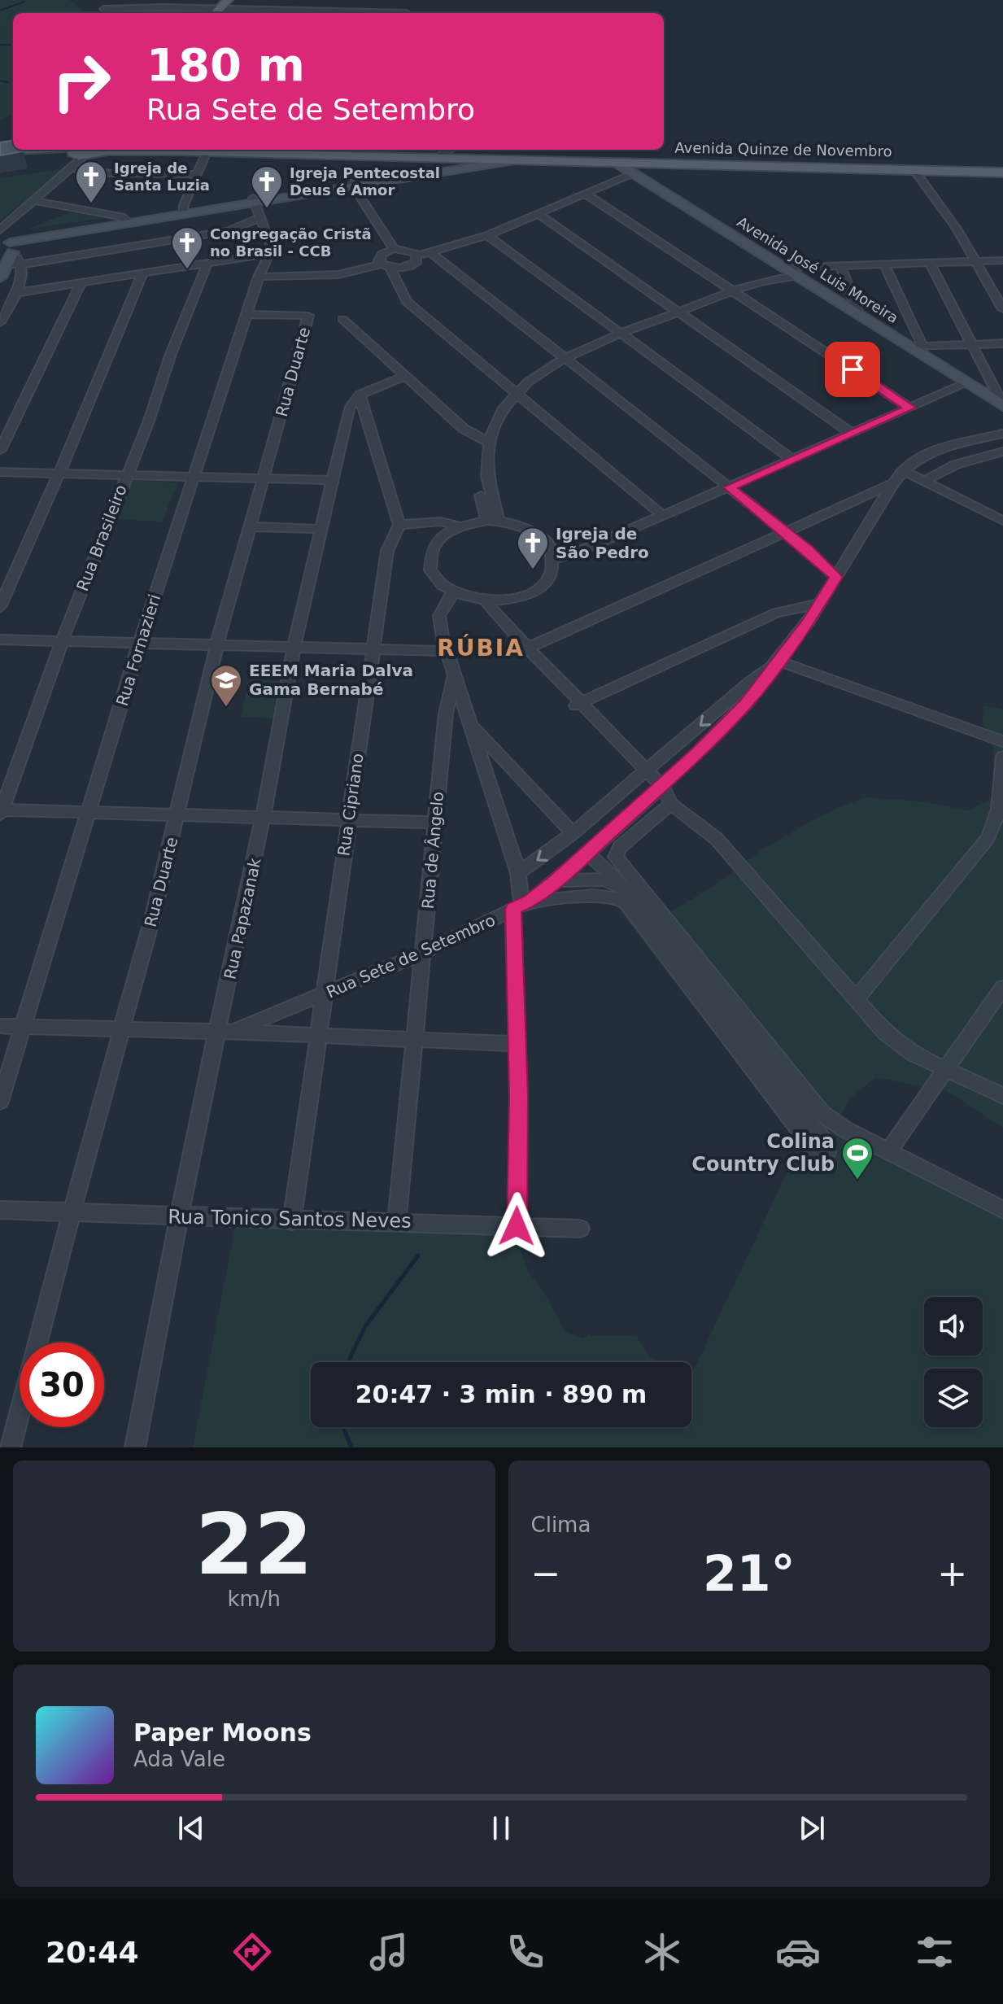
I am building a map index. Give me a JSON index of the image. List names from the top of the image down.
{
  "streets": {
    "main road": ["Avenida Quinze de Novembro"],
    "street": [
      "Avenida José Luis Moreira",
      "Rua Duarte",
      "Rua Brasileiro",
      "Rua Fornazieri",
      "Rua Cipriano",
      "Rua de Ângelo",
      "Rua Papazanak",
      "Rua Sete de Setembro",
      "Rua Tonico Santos Neves"
    ]
  },
  "crossings": [
    ["Avenida Quinze de Novembro", "Avenida José Luis Moreira"],
    ["Rua Duarte", "Rua Fornazieri"],
    ["Rua Duarte", "Rua Tonico Santos Neves"],
    ["Rua Cipriano", "Rua Sete de Setembro"],
    ["Rua Cipriano", "Rua Tonico Santos Neves"],
    ["Rua de Ângelo", "Rua Sete de Setembro"],
    ["Rua de Ângelo", "Rua Tonico Santos Neves"],
    ["Rua Papazanak", "Rua Sete de Setembro"],
    ["Rua Papazanak", "Rua Tonico Santos Neves"]
  ],
  "districts": ["RÚBIA"],
  "places": {
    "church": [
      "Igreja de Santa Luzia",
      "Igreja Pentecostal Deus é Amor",
      "Congregação Cristã no Brasil - CCB",
      "Igreja de São Pedro"
    ],
    "school or university": ["EEEM Maria Dalva Gama Bernabé"],
    "sports": ["Colina Country Club"]
  },
  "page": {
    "turn": ["180 m", "Rua Sete de Setembro"],
    "limit": "30",
    "trip": "20:47 · 3 min · 890 m",
    "tile": [
      ["22", "km/h"],
      "Clima"
    ],
    "heat": ["−", "21°", "+"],
    "song": ["Paper Moons", "Ada Vale"],
    "tabs": "20:44"
  }
}
